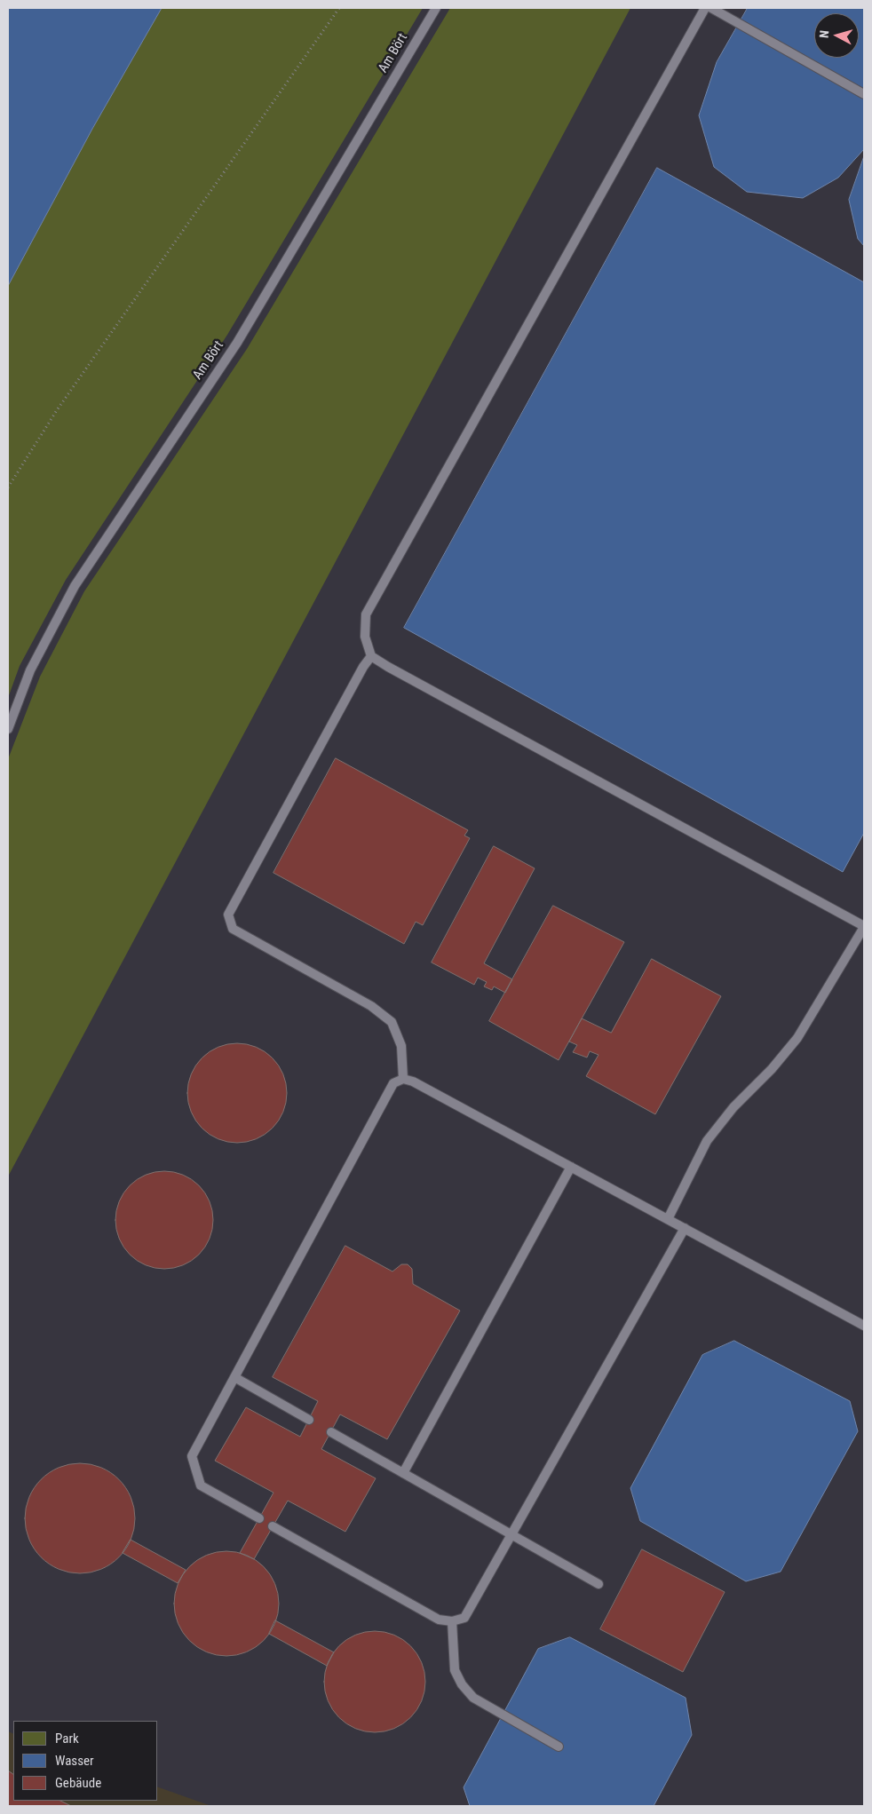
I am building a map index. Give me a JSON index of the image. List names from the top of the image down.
{
  "streets": {
    "lane": ["Am Bört"]
  },
  "legend": ["Park", "Wasser", "Gebäude"],
  "north": "left"
}
